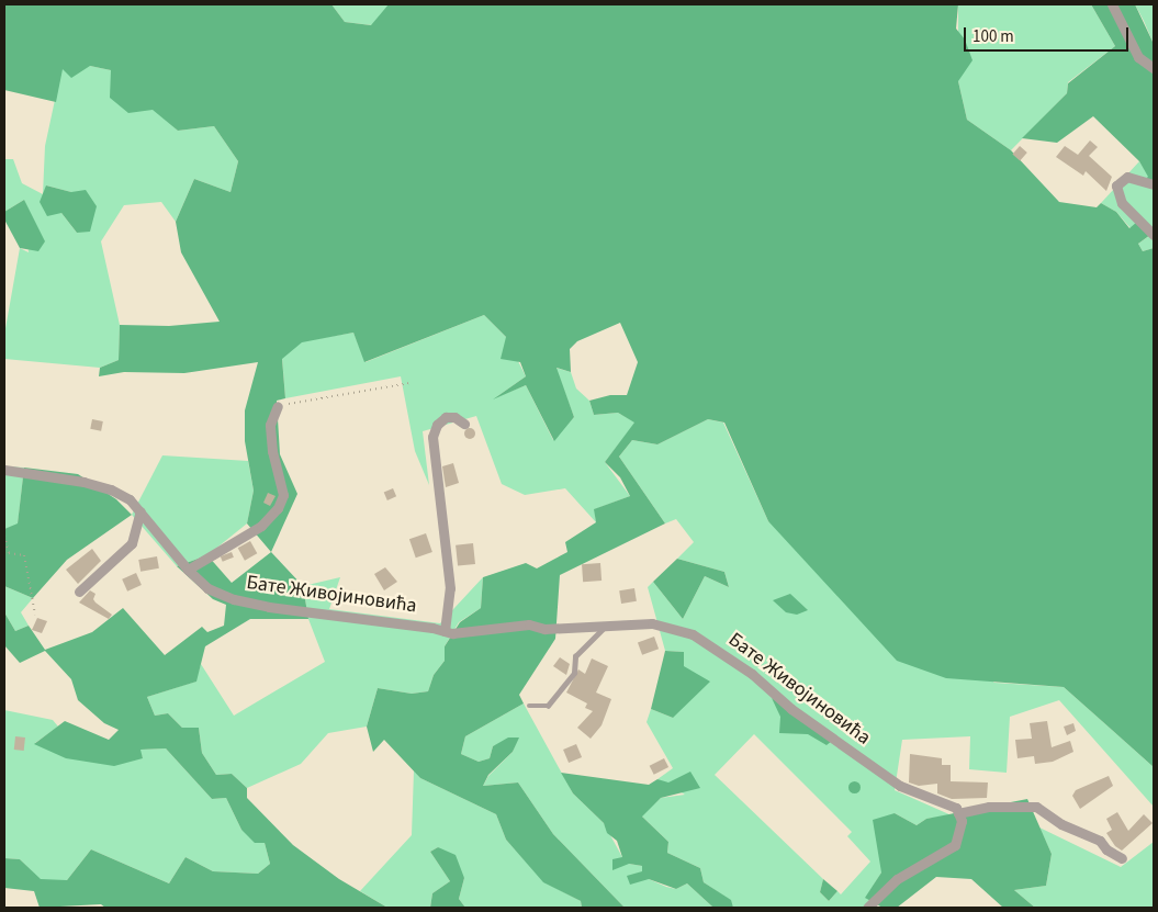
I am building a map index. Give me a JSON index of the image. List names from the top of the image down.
{
  "streets": {
    "street": ["Бате Живојиновића"]
  },
  "scale_bar": "100 m"
}
